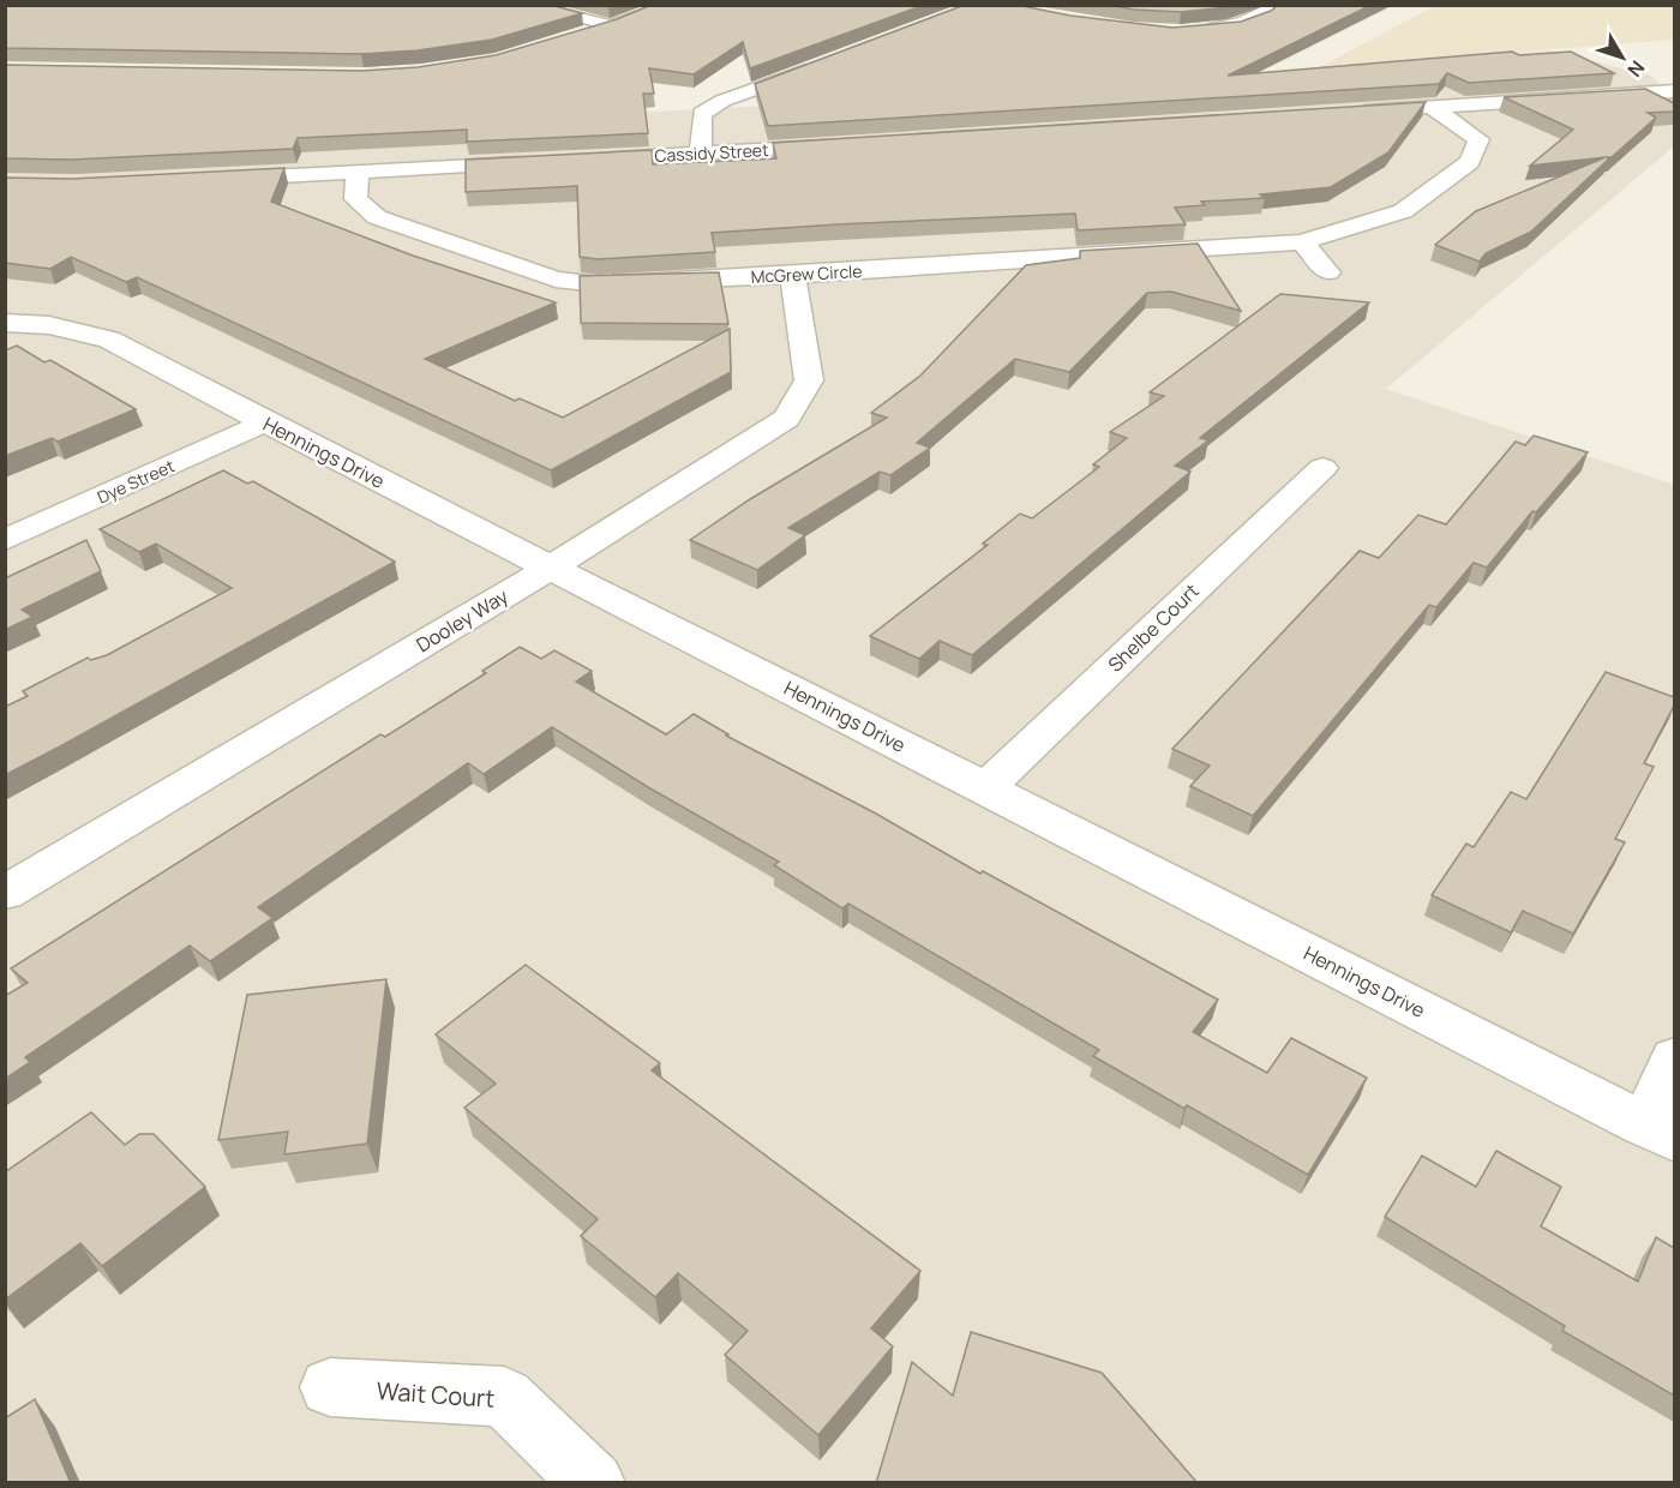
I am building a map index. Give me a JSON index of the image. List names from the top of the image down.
{
  "streets": {
    "street": [
      "Cassidy Street",
      "McGrew Circle",
      "Hennings Drive",
      "Dye Street",
      "Dooley Way",
      "Shelbe Court",
      "Wait Court"
    ]
  },
  "crossings": [
    ["McGrew Circle", "Dooley Way"],
    ["Hennings Drive", "Dye Street"],
    ["Hennings Drive", "Dooley Way"],
    ["Hennings Drive", "Shelbe Court"]
  ],
  "north": "bottom right"
}
